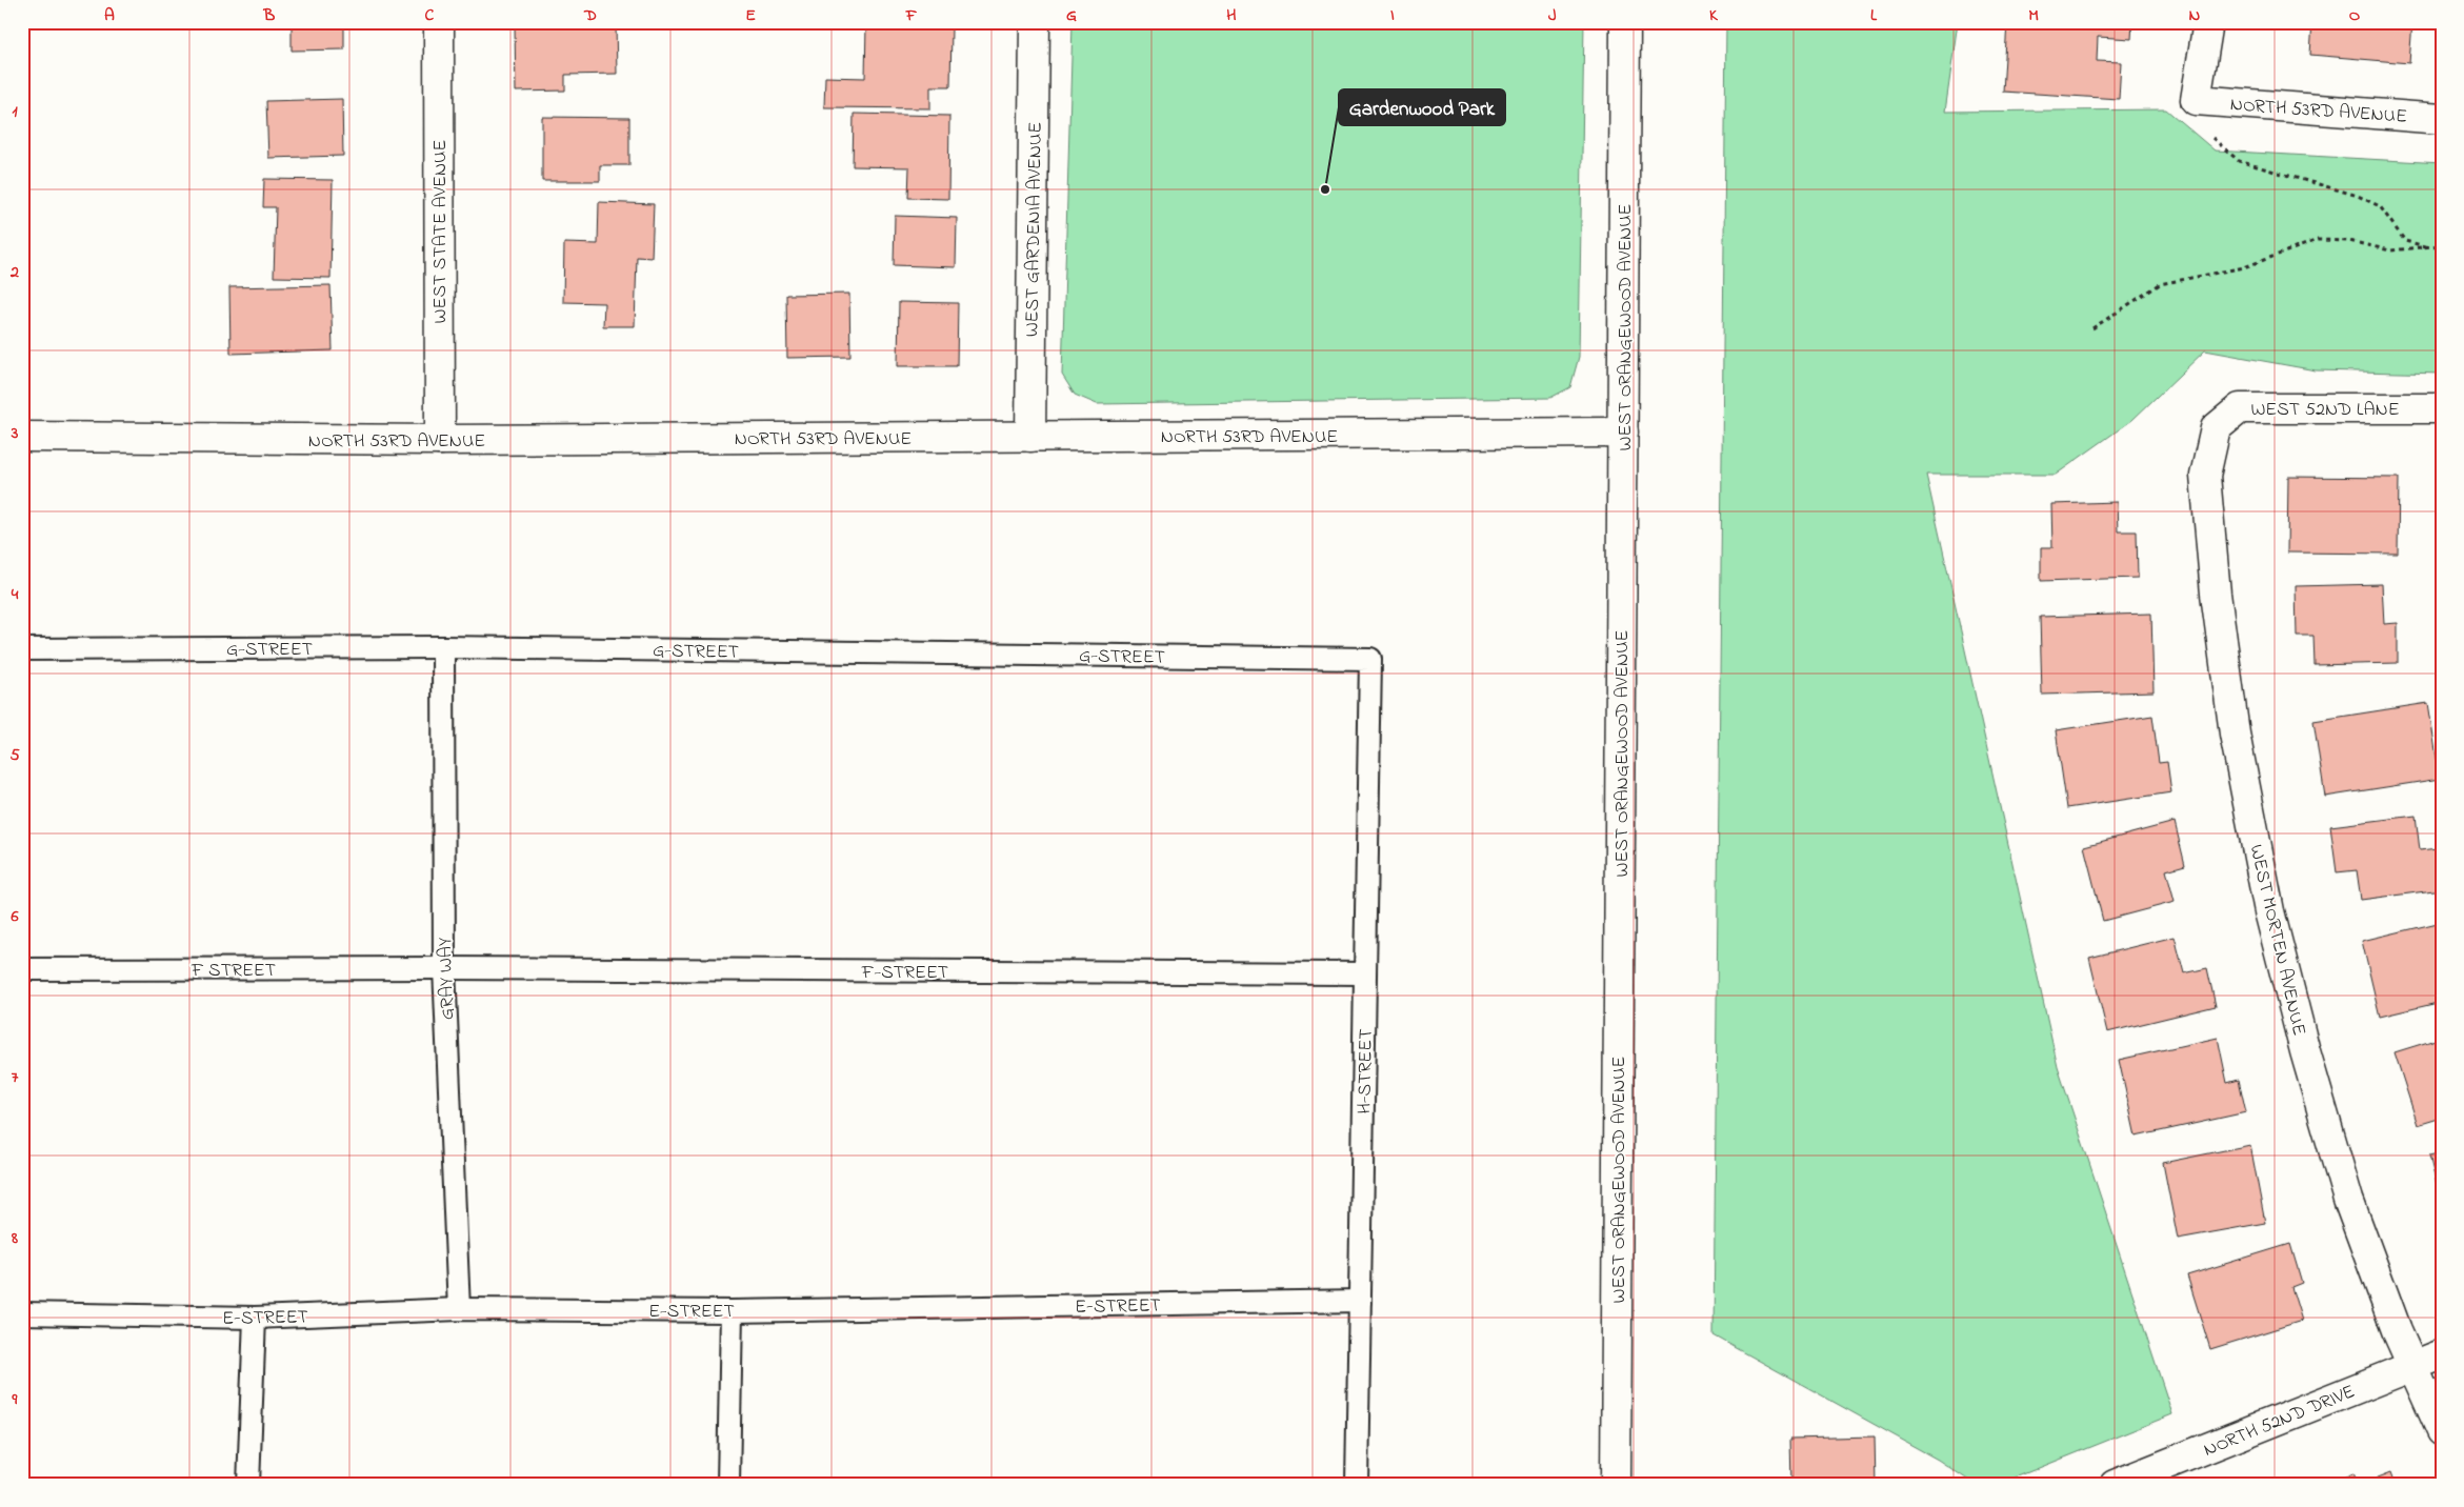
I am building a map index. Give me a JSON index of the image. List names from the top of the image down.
{
  "streets": {
    "street": [
      "NORTH 53RD AVENUE",
      "WEST GARDENIA AVENUE",
      "WEST STATE AVENUE",
      "WEST ORANGEWOOD AVENUE",
      "WEST 52ND LANE",
      "WEST MORTEN AVENUE",
      "NORTH 52ND DRIVE"
    ],
    "lane": [
      "G-STREET",
      "F STREET",
      "F-STREET",
      "GRAY WAY",
      "H-STREET",
      "E-STREET"
    ]
  },
  "crossings": [
    ["NORTH 53RD AVENUE", "WEST GARDENIA AVENUE"],
    ["NORTH 53RD AVENUE", "WEST STATE AVENUE"],
    ["NORTH 53RD AVENUE", "WEST ORANGEWOOD AVENUE"],
    ["WEST 52ND LANE", "WEST MORTEN AVENUE"],
    ["G-STREET", "GRAY WAY"],
    ["G-STREET", "H-STREET"],
    ["WEST MORTEN AVENUE", "NORTH 52ND DRIVE"],
    ["F STREET", "F-STREET"],
    ["F STREET", "GRAY WAY"],
    ["F-STREET", "GRAY WAY"],
    ["F-STREET", "H-STREET"],
    ["GRAY WAY", "E-STREET"],
    ["H-STREET", "E-STREET"]
  ],
  "places": ["Gardenwood Park"],
  "grid": {
    "columns": [
      "A",
      "B",
      "C",
      "D",
      "E",
      "F",
      "G",
      "H",
      "I",
      "J",
      "K",
      "L",
      "M",
      "N",
      "O"
    ],
    "rows": [
      "1",
      "2",
      "3",
      "4",
      "5",
      "6",
      "7",
      "8",
      "9"
    ]
  }
}
